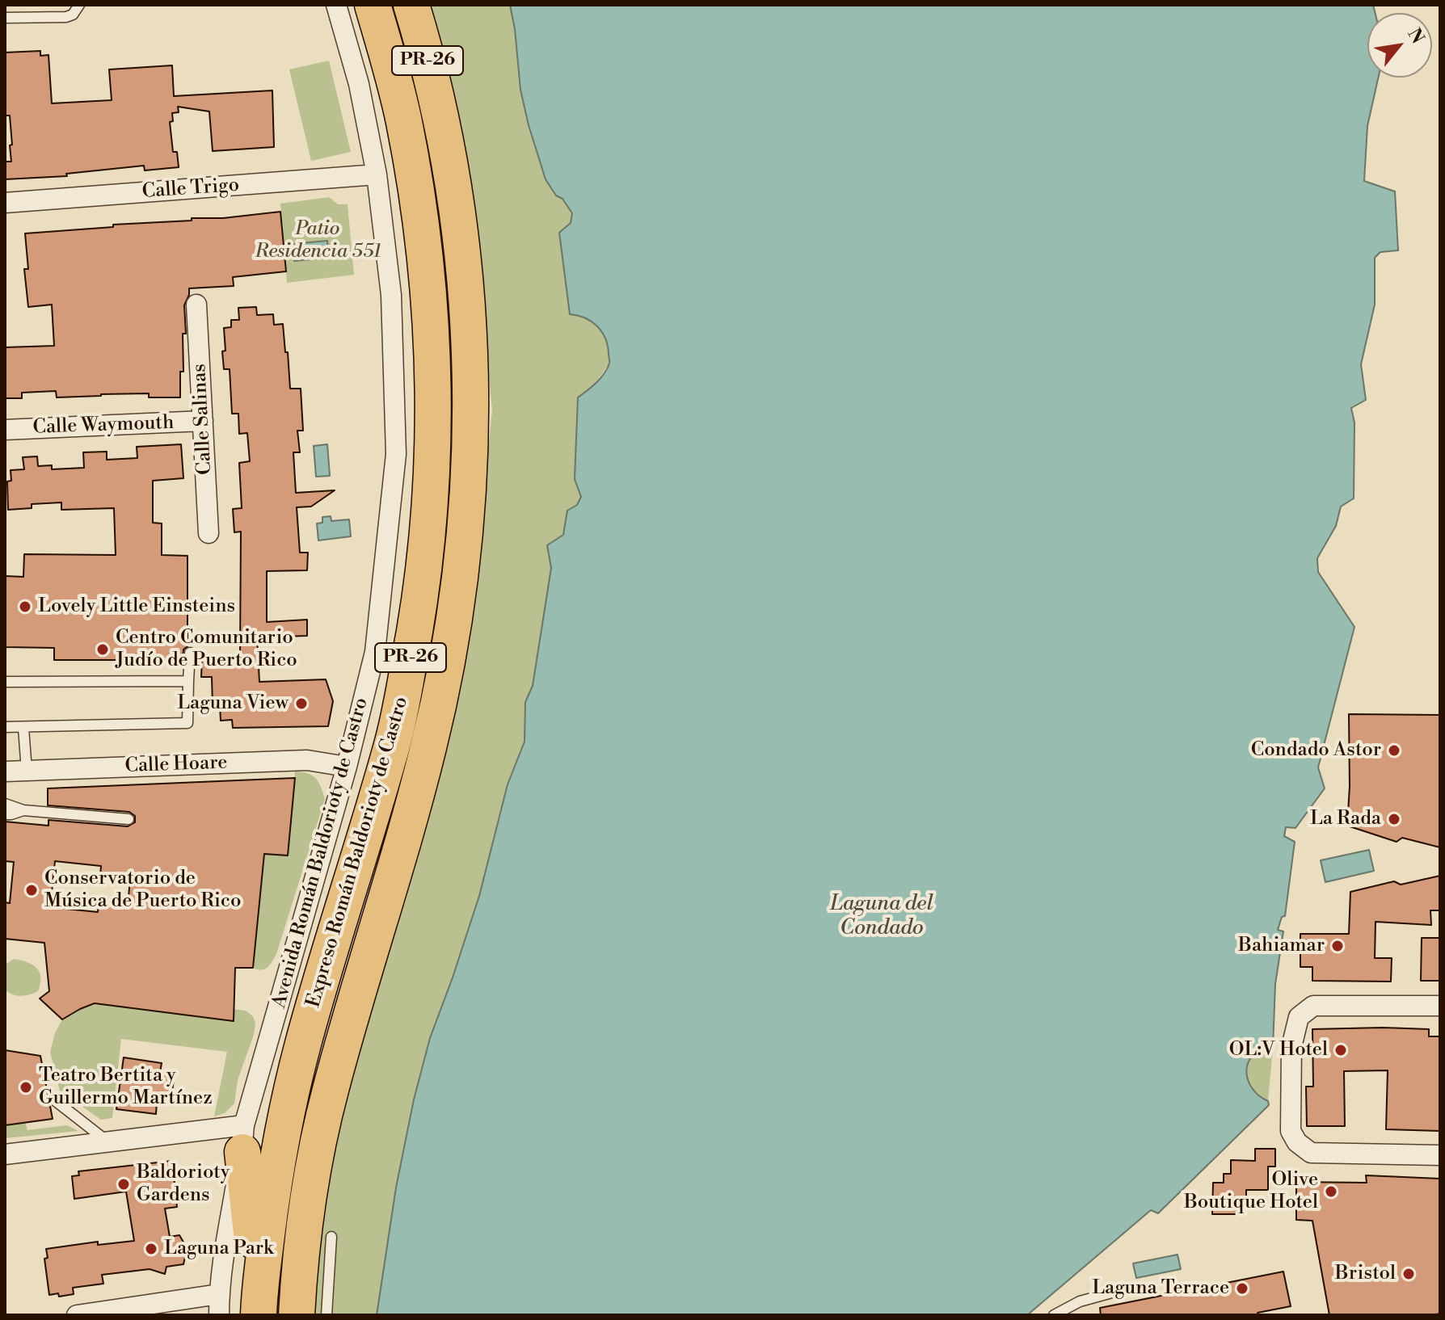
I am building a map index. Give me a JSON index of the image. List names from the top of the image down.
{
  "streets": {
    "highway": ["PR-26", "Expreso Román Baldorioty de Castro"],
    "street": [
      "Calle Trigo",
      "Calle Salinas",
      "Calle Waymouth",
      "Calle Hoare",
      "Avenida Román Baldorioty de Castro"
    ]
  },
  "crossings": [
    ["Calle Trigo", "Avenida Román Baldorioty de Castro"],
    ["Calle Salinas", "Calle Waymouth"],
    ["Calle Hoare", "Avenida Román Baldorioty de Castro"]
  ],
  "water": ["Laguna del Condado"],
  "parks": ["Patio Residencia 551"],
  "places": [
    "Lovely Little Einsteins",
    "Centro Comunitario Judío de Puerto Rico",
    "Laguna View",
    "Condado Astor",
    "La Rada",
    "Conservatorio de Música de Puerto Rico",
    "Bahiamar",
    "OL:V Hotel",
    "Teatro Bertita y Guillermo Martínez",
    "Baldorioty Gardens",
    "Olive Boutique Hotel",
    "Laguna Park",
    "Bristol",
    "Laguna Terrace"
  ],
  "north": "top right"
}
